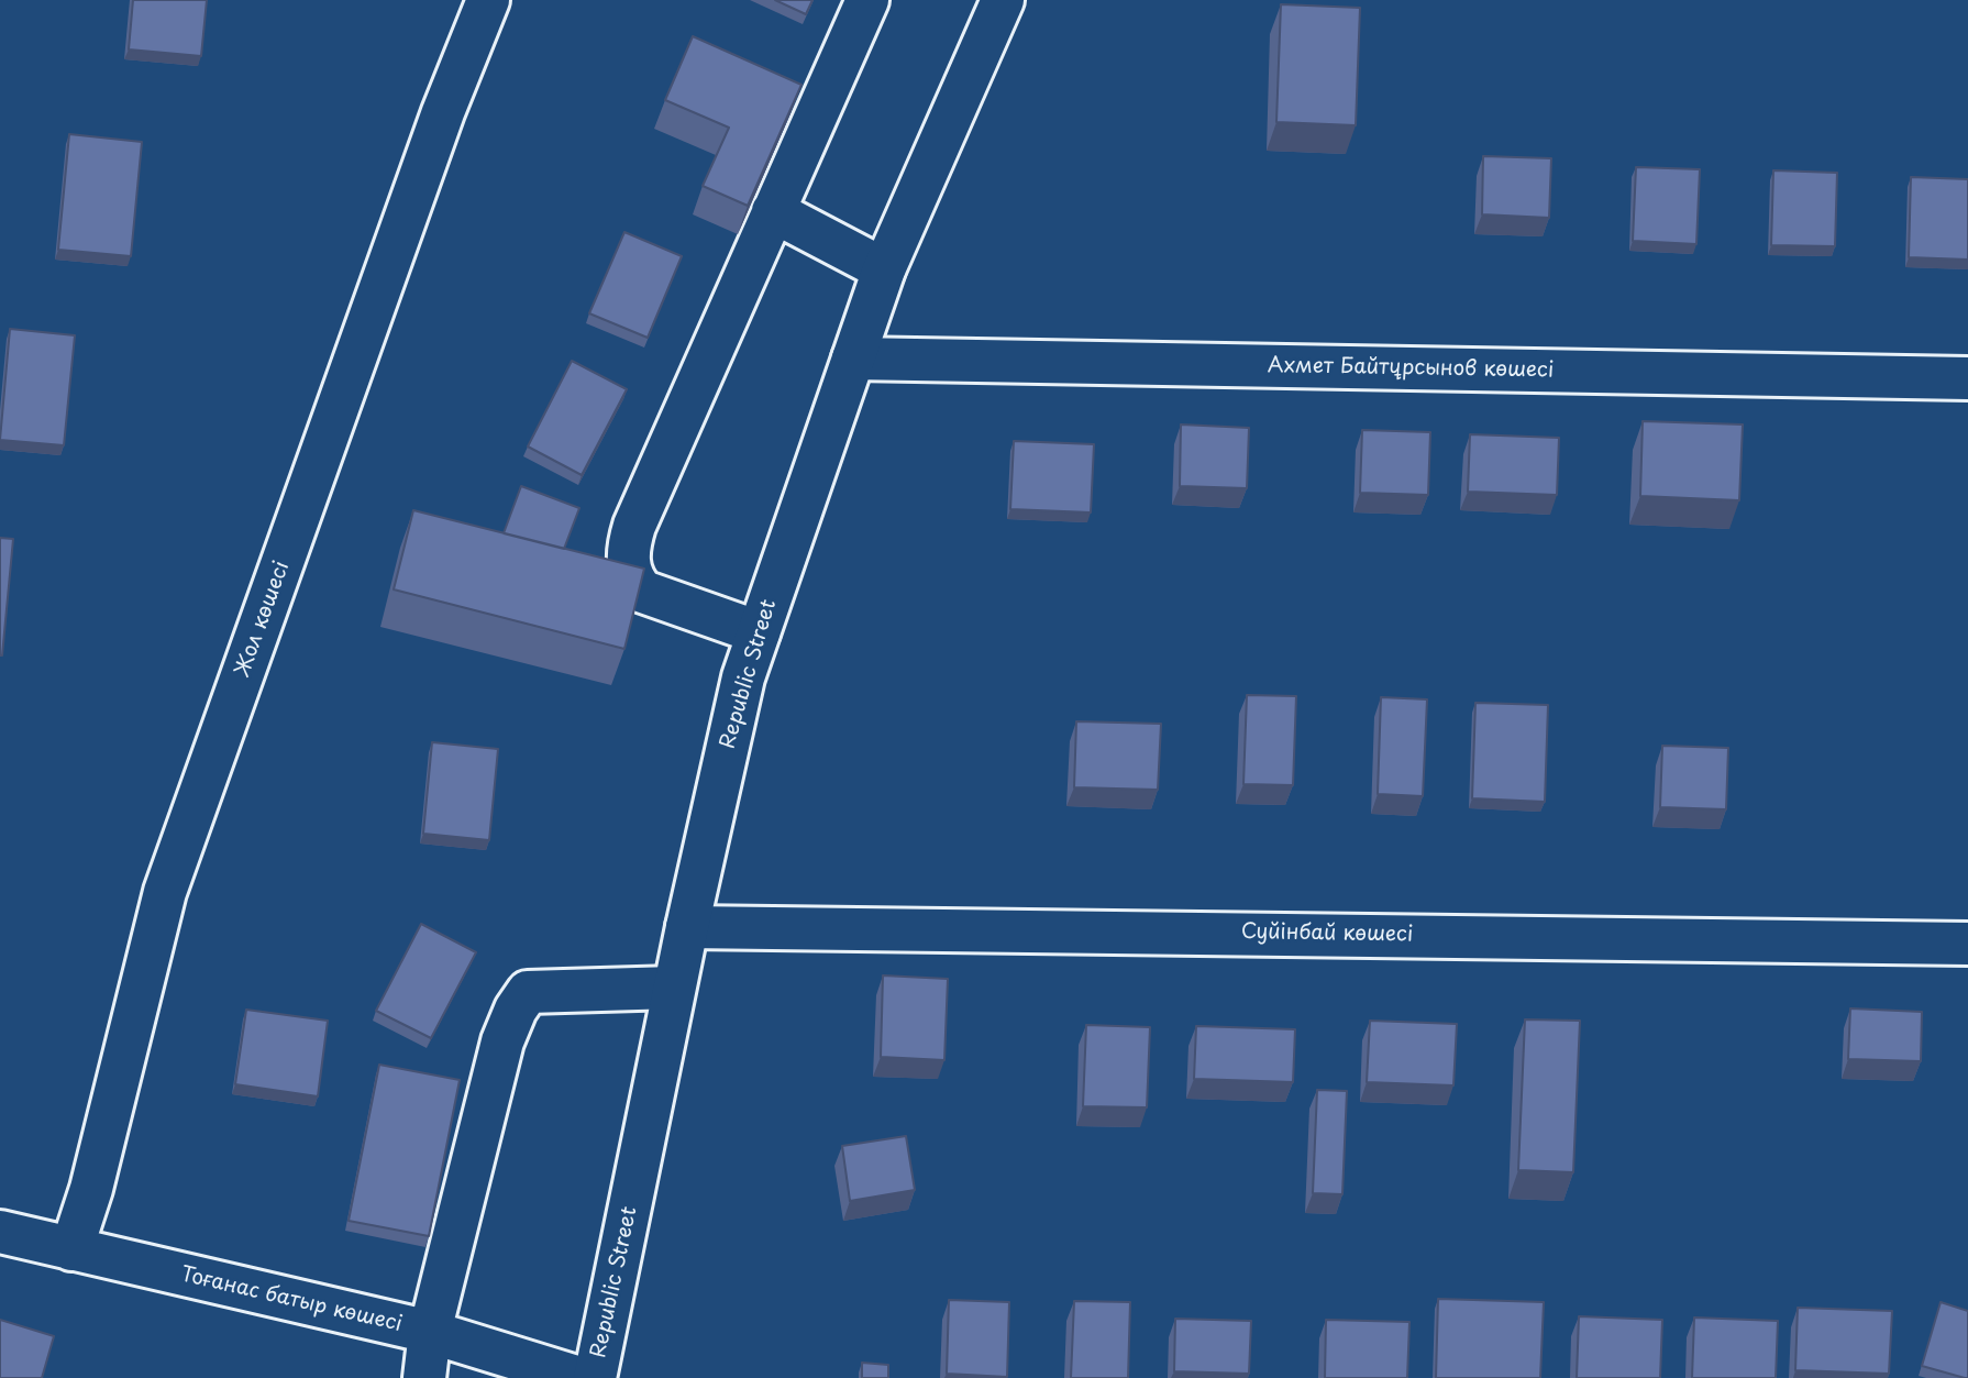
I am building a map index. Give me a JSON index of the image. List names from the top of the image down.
{
  "streets": {
    "street": [
      "Ахмет Байтұрсынов көшесі",
      "Жол көшесі",
      "Republic Street",
      "Суйінбай көшесі",
      "Тоғанас батыр көшесі"
    ]
  },
  "crossings": [
    ["Ахмет Байтұрсынов көшесі", "Republic Street"],
    ["Жол көшесі", "Тоғанас батыр көшесі"],
    ["Republic Street", "Суйінбай көшесі"]
  ]
}
